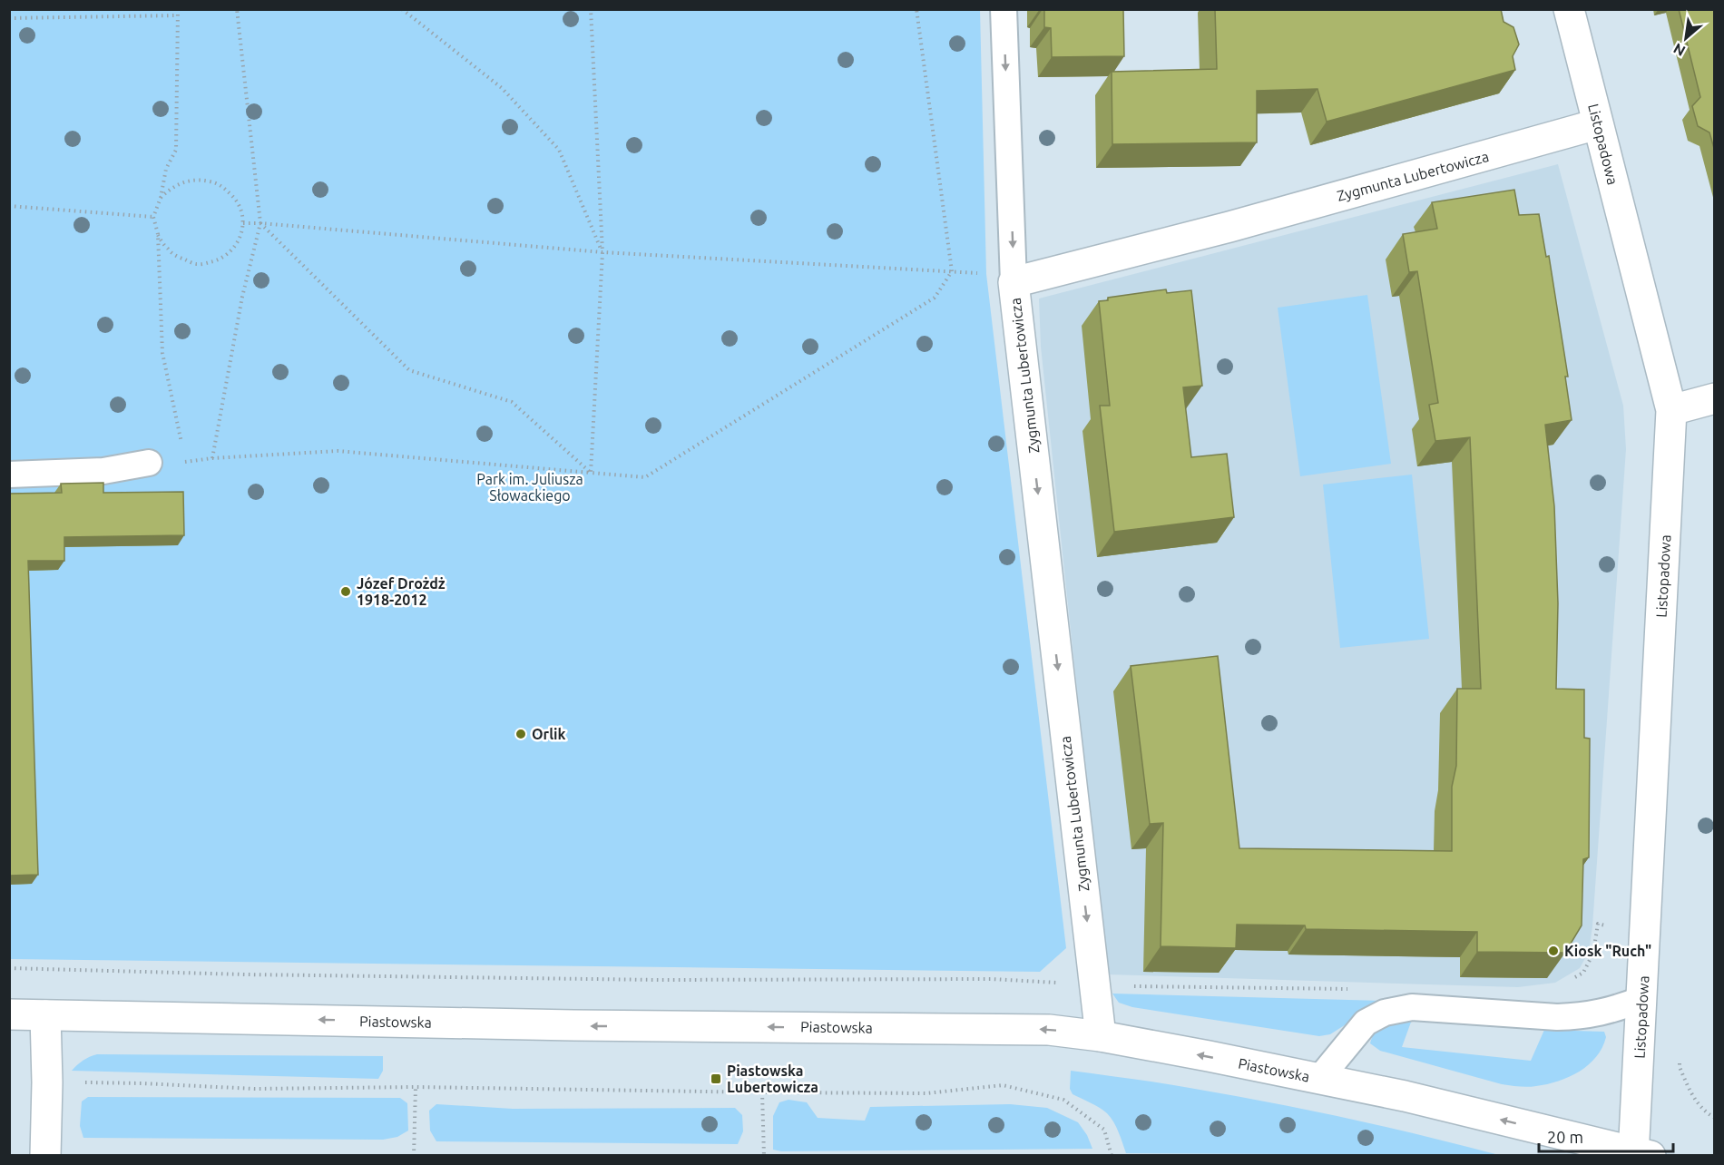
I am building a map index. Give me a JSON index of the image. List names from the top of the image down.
{
  "streets": {
    "street": ["Listopadowa", "Zygmunta Lubertowicza", "Piastowska"]
  },
  "crossings": [
    ["Listopadowa", "Zygmunta Lubertowicza"],
    ["Listopadowa", "Piastowska"],
    ["Zygmunta Lubertowicza", "Piastowska"]
  ],
  "one_way": ["Zygmunta Lubertowicza", "Piastowska"],
  "parks": ["Park im. Juliusza Słowackiego"],
  "places": {
    "other": ["Józef Drożdż 1918-2012", "Orlik", "Kiosk \"Ruch\""],
    "transit": ["Piastowska Lubertowicza"]
  },
  "scale_bar": "20 m",
  "north": "bottom left"
}
